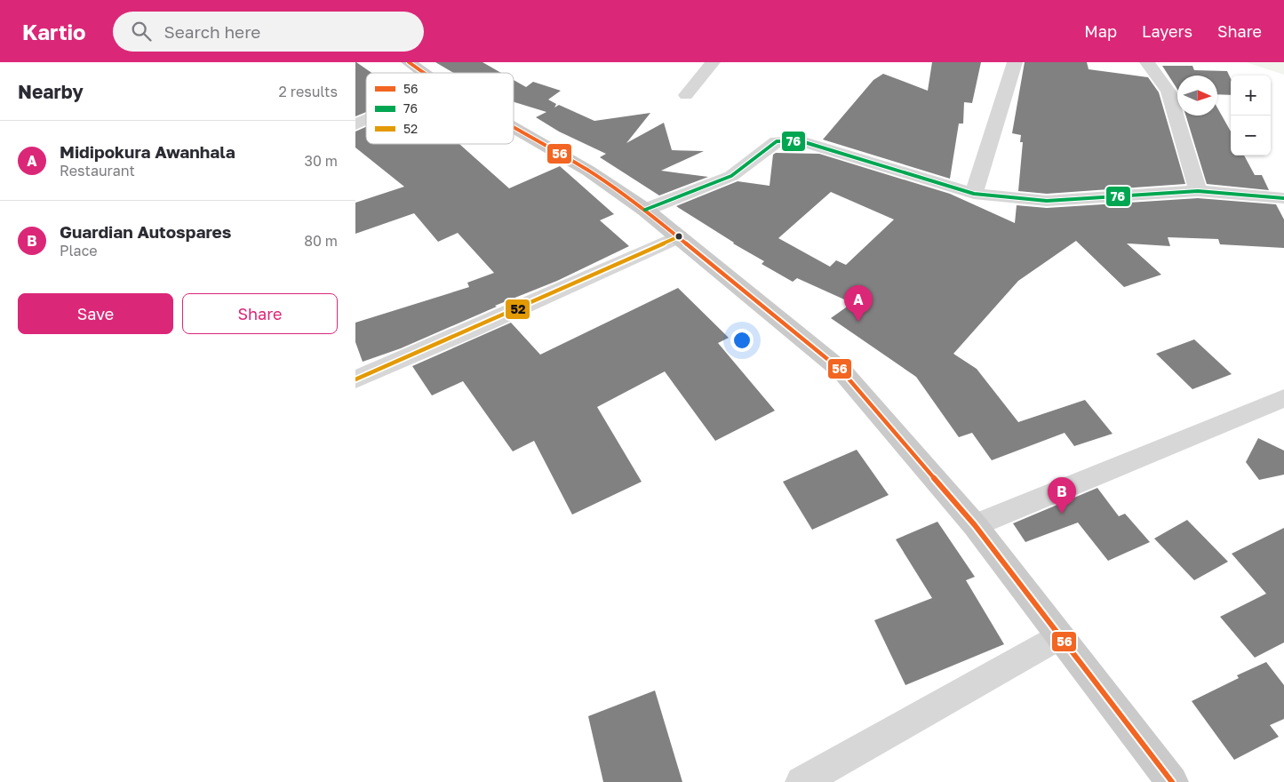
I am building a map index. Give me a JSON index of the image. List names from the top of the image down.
{
  "lines": ["transit line 56", "transit line 76", "transit line 52"],
  "legend": ["56", "76", "52"],
  "north": "right",
  "page": {
    "header": "Kartio",
    "search": "Search here",
    "nav": ["Map", "Layers", "Share"],
    "heading": ["Nearby", "2 results"],
    "map_buttons": ["+", "−"],
    "list": [
      {
        "mark": "A",
        "name": "Midipokura Awanhala",
        "note": "Restaurant",
        "value": "30 m"
      },
      {
        "mark": "B",
        "name": "Guardian Autospares",
        "note": "Place",
        "value": "80 m"
      }
    ],
    "buttons": ["Save", "Share"],
    "pins": ["A", "B"]
  }
}
